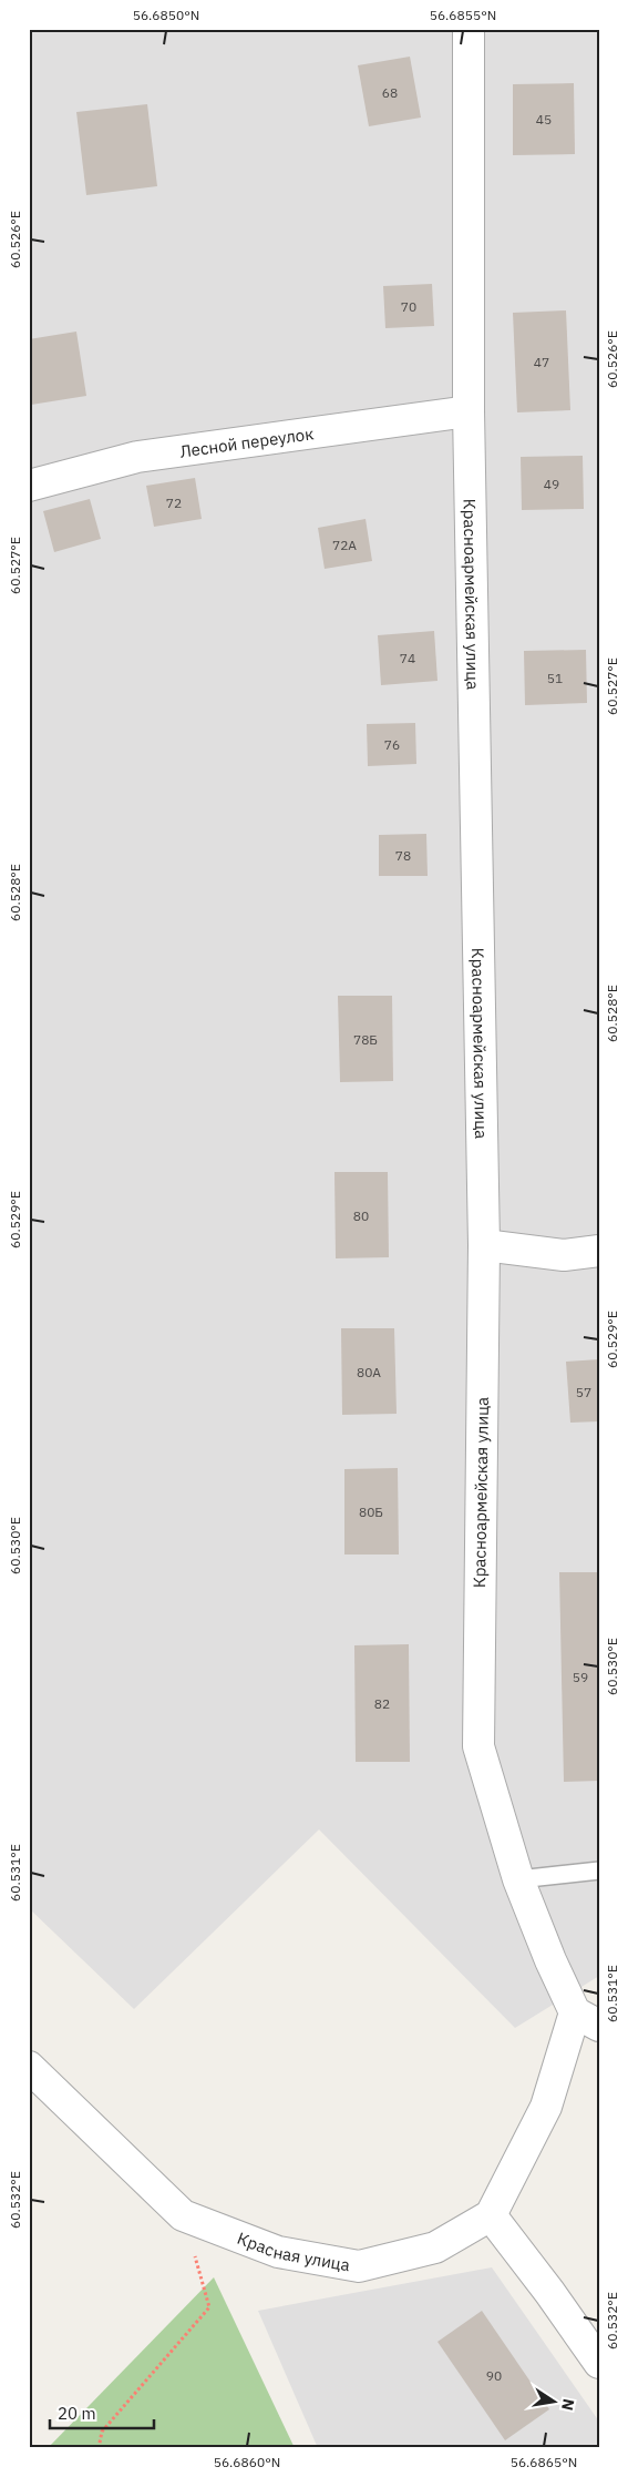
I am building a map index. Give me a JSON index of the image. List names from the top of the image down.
{
  "streets": {
    "street": ["Лесной переулок", "Красноармейская улица", "Красная улица"]
  },
  "crossings": [
    ["Лесной переулок", "Красноармейская улица"]
  ],
  "house_numbers": [
    "68",
    "45",
    "70",
    "47",
    "49",
    "72",
    "72А",
    "74",
    "51",
    "76",
    "78",
    "78Б",
    "80",
    "80А",
    "57",
    "80Б",
    "59",
    "82",
    "90"
  ],
  "scale_bar": "20 m",
  "north": "right",
  "coordinates": [
    "56.6850°N",
    "56.6855°N",
    "60.526°E",
    "60.527°E",
    "60.528°E",
    "60.529°E",
    "60.530°E",
    "60.531°E",
    "60.532°E",
    "56.6860°N",
    "56.6865°N"
  ]
}
